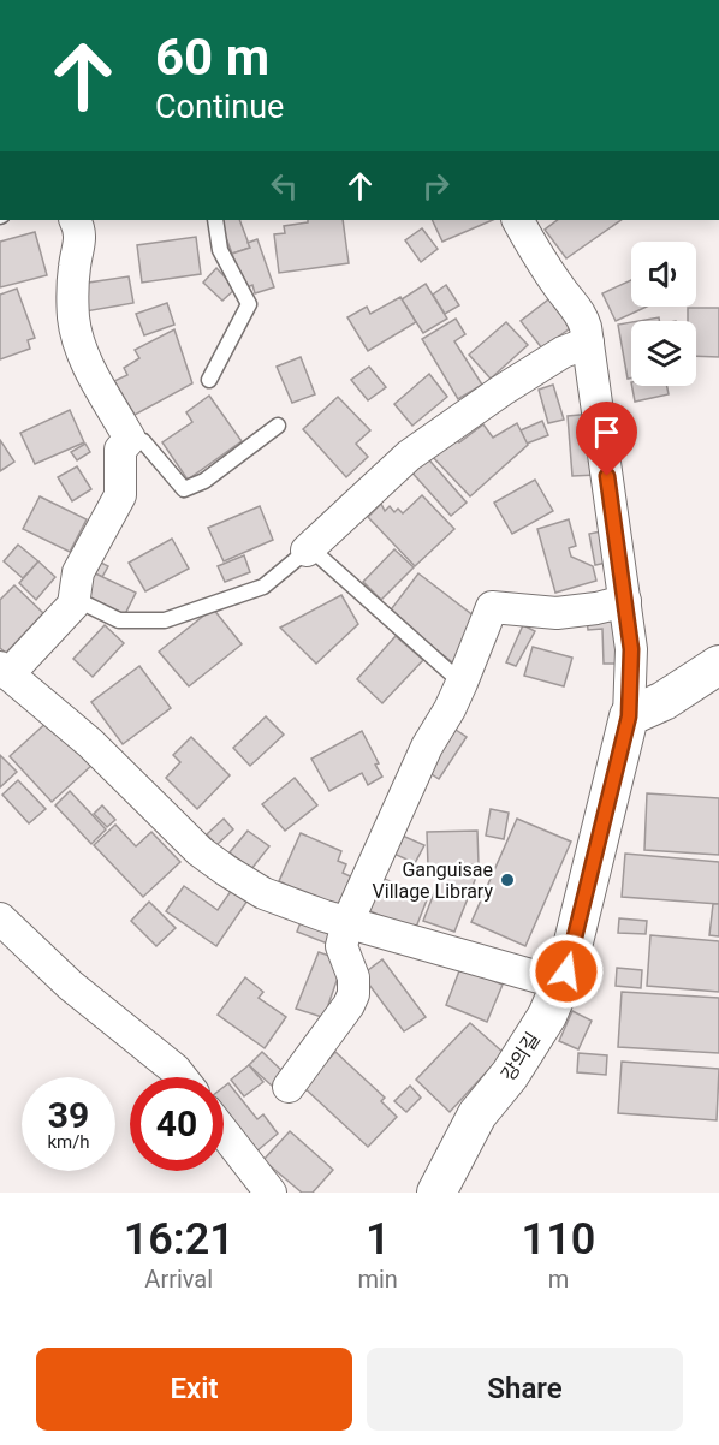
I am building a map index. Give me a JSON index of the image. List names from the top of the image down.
{
  "streets": {
    "street": ["강의길"]
  },
  "places": ["Ganguisae Village Library"],
  "page": {
    "turn": ["60 m", "Continue"],
    "speed": "39 km/h",
    "limit": "40",
    "eta": [
      "16:21",
      "Arrival",
      "1",
      "min",
      "110",
      "m"
    ],
    "buttons": ["Exit", "Share"]
  }
}
